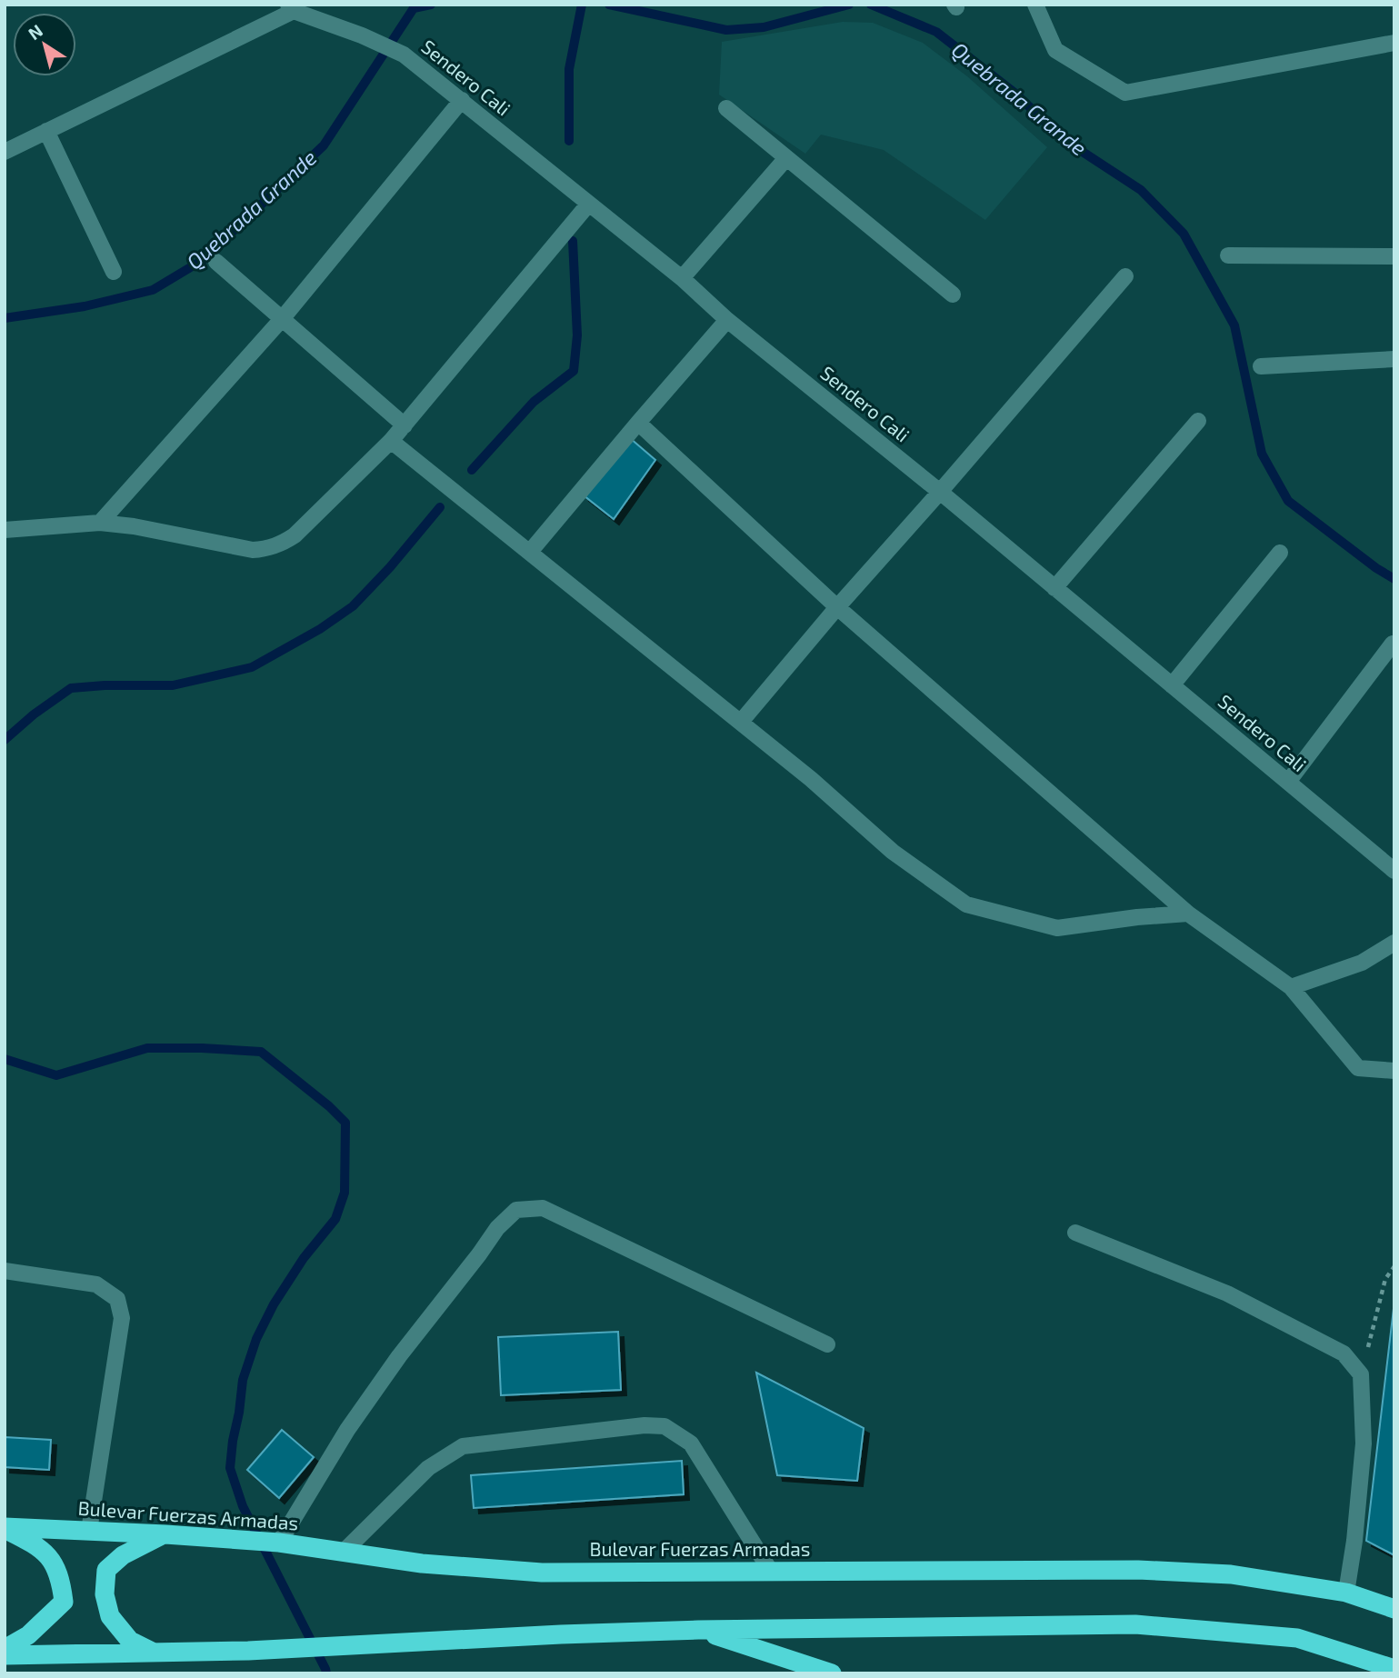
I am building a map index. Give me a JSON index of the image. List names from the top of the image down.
{
  "streets": {
    "highway": ["Bulevar Fuerzas Armadas"],
    "street": ["Sendero Cali"]
  },
  "water": ["Quebrada Grande"],
  "north": "top left"
}
